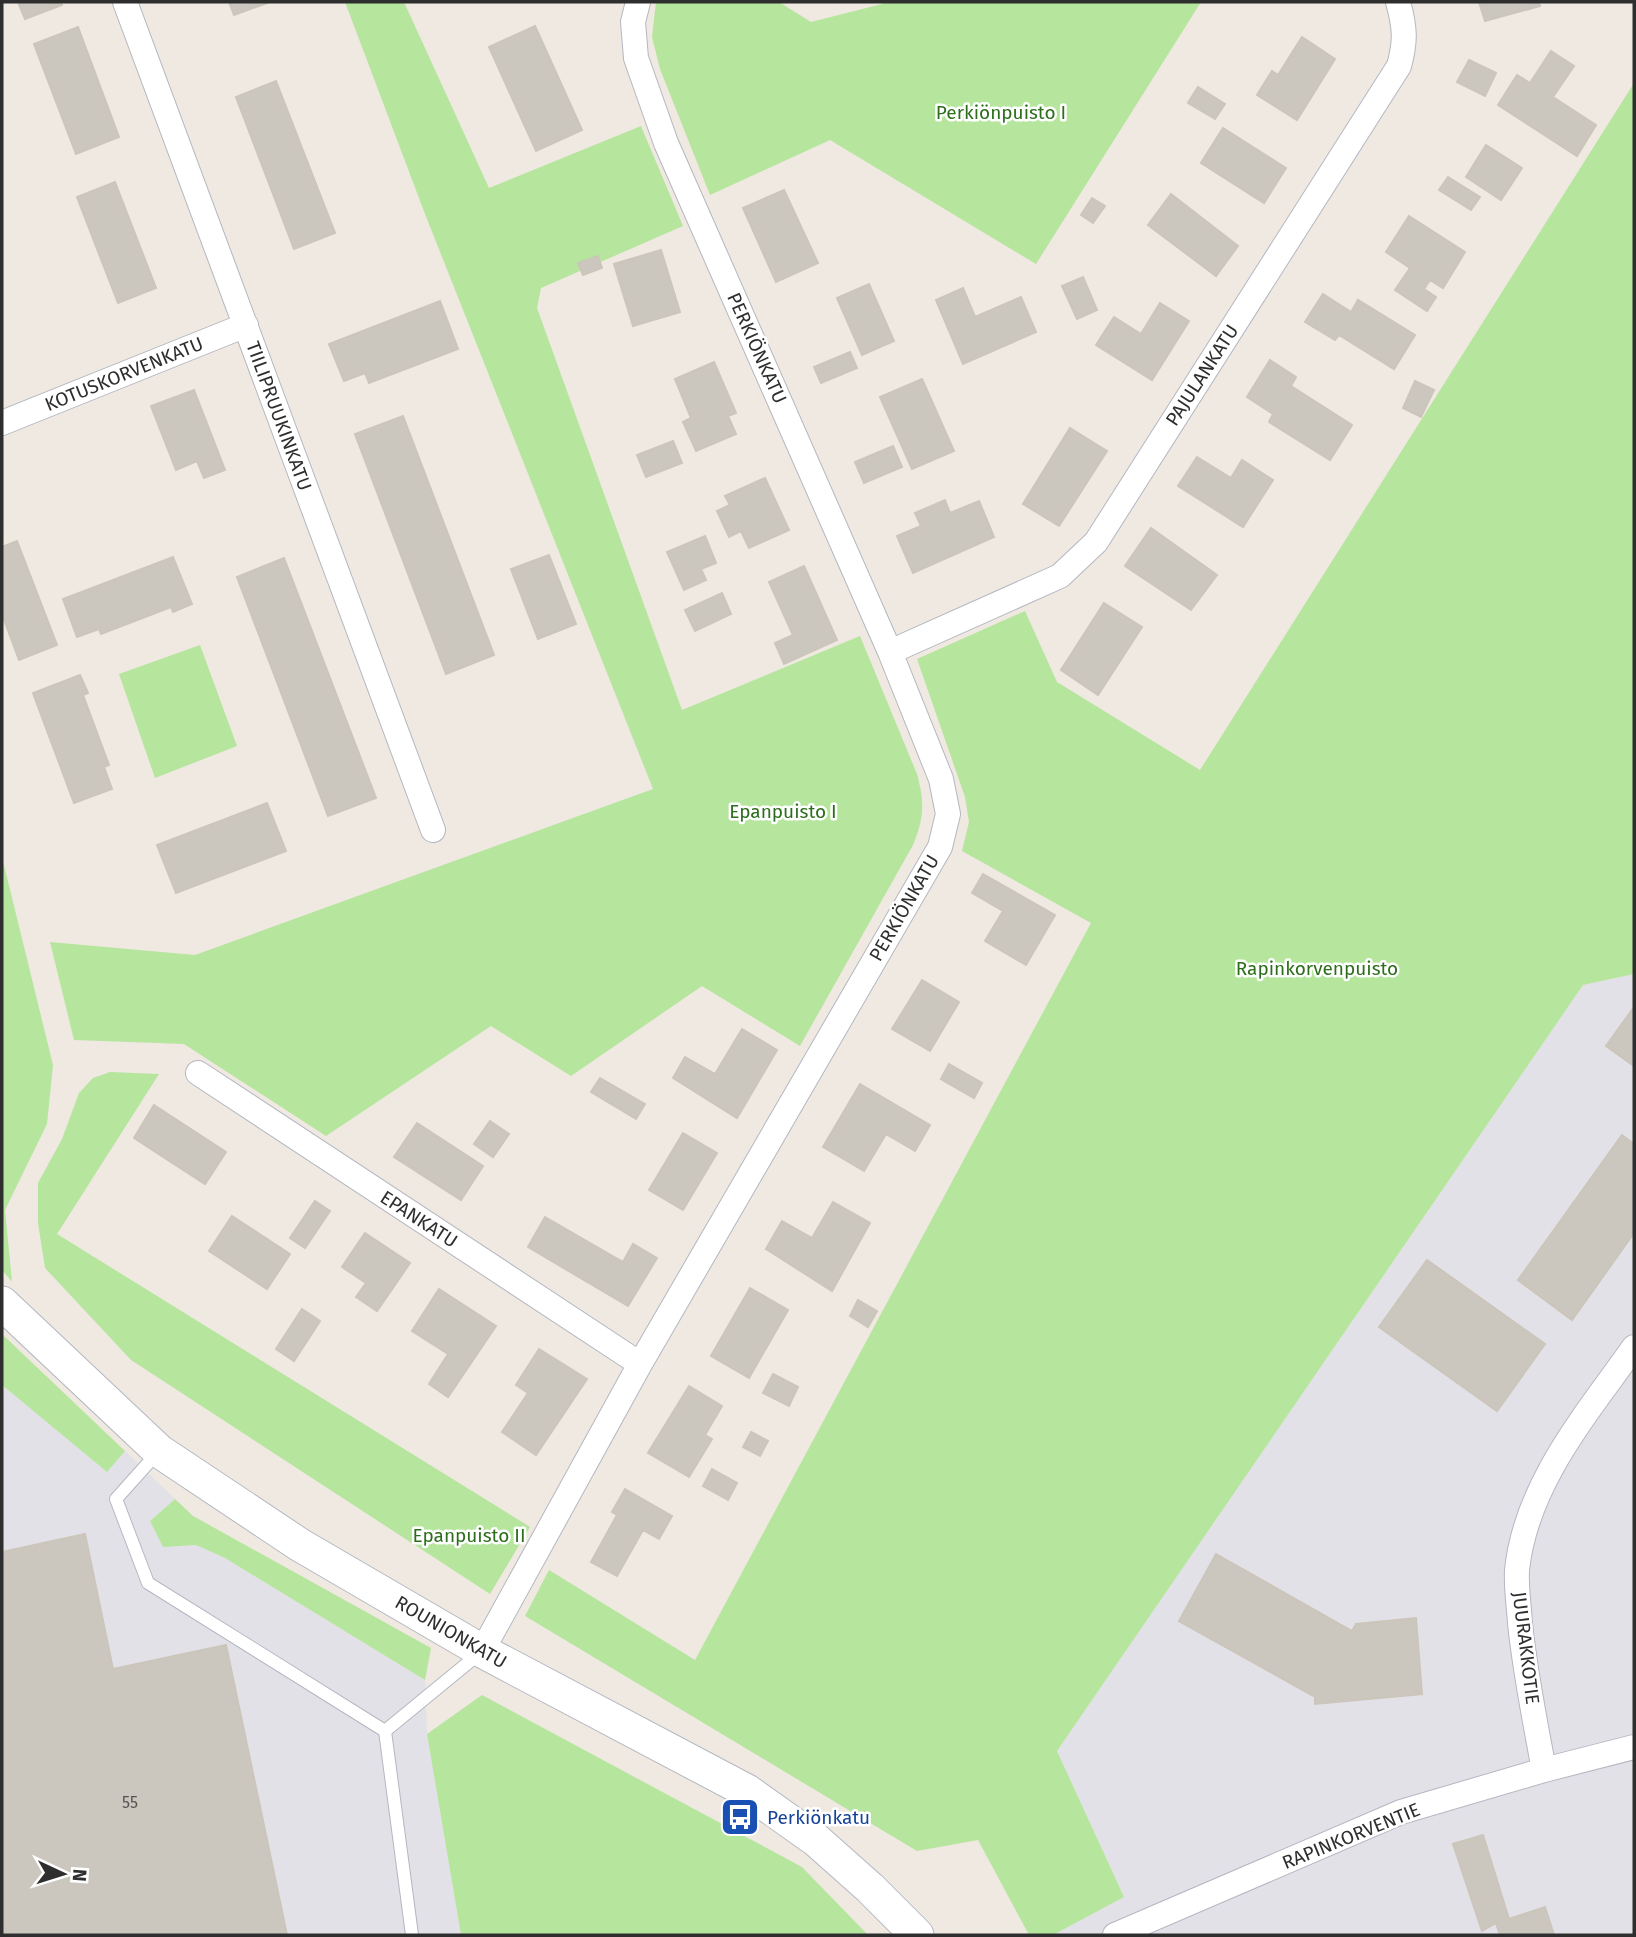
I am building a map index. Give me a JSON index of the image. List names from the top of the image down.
{
  "streets": {
    "main road": ["ROUNIONKATU"],
    "street": [
      "PERKIÖNKATU",
      "KOTUSKORVENKATU",
      "PAJULANKATU",
      "TIILIPRUUKINKATU",
      "EPANKATU",
      "JUURAKKOTIE",
      "RAPINKORVENTIE"
    ]
  },
  "crossings": [
    ["PERKIÖNKATU", "PAJULANKATU"],
    ["PERKIÖNKATU", "EPANKATU"],
    ["PERKIÖNKATU", "ROUNIONKATU"],
    ["KOTUSKORVENKATU", "TIILIPRUUKINKATU"],
    ["JUURAKKOTIE", "RAPINKORVENTIE"]
  ],
  "parks": [
    "Perkiönpuisto I",
    "Epanpuisto I",
    "Rapinkorvenpuisto",
    "Epanpuisto II"
  ],
  "places": {
    "bus stop": ["Perkiönkatu"]
  },
  "house_numbers": ["55"],
  "north": "right"
}
